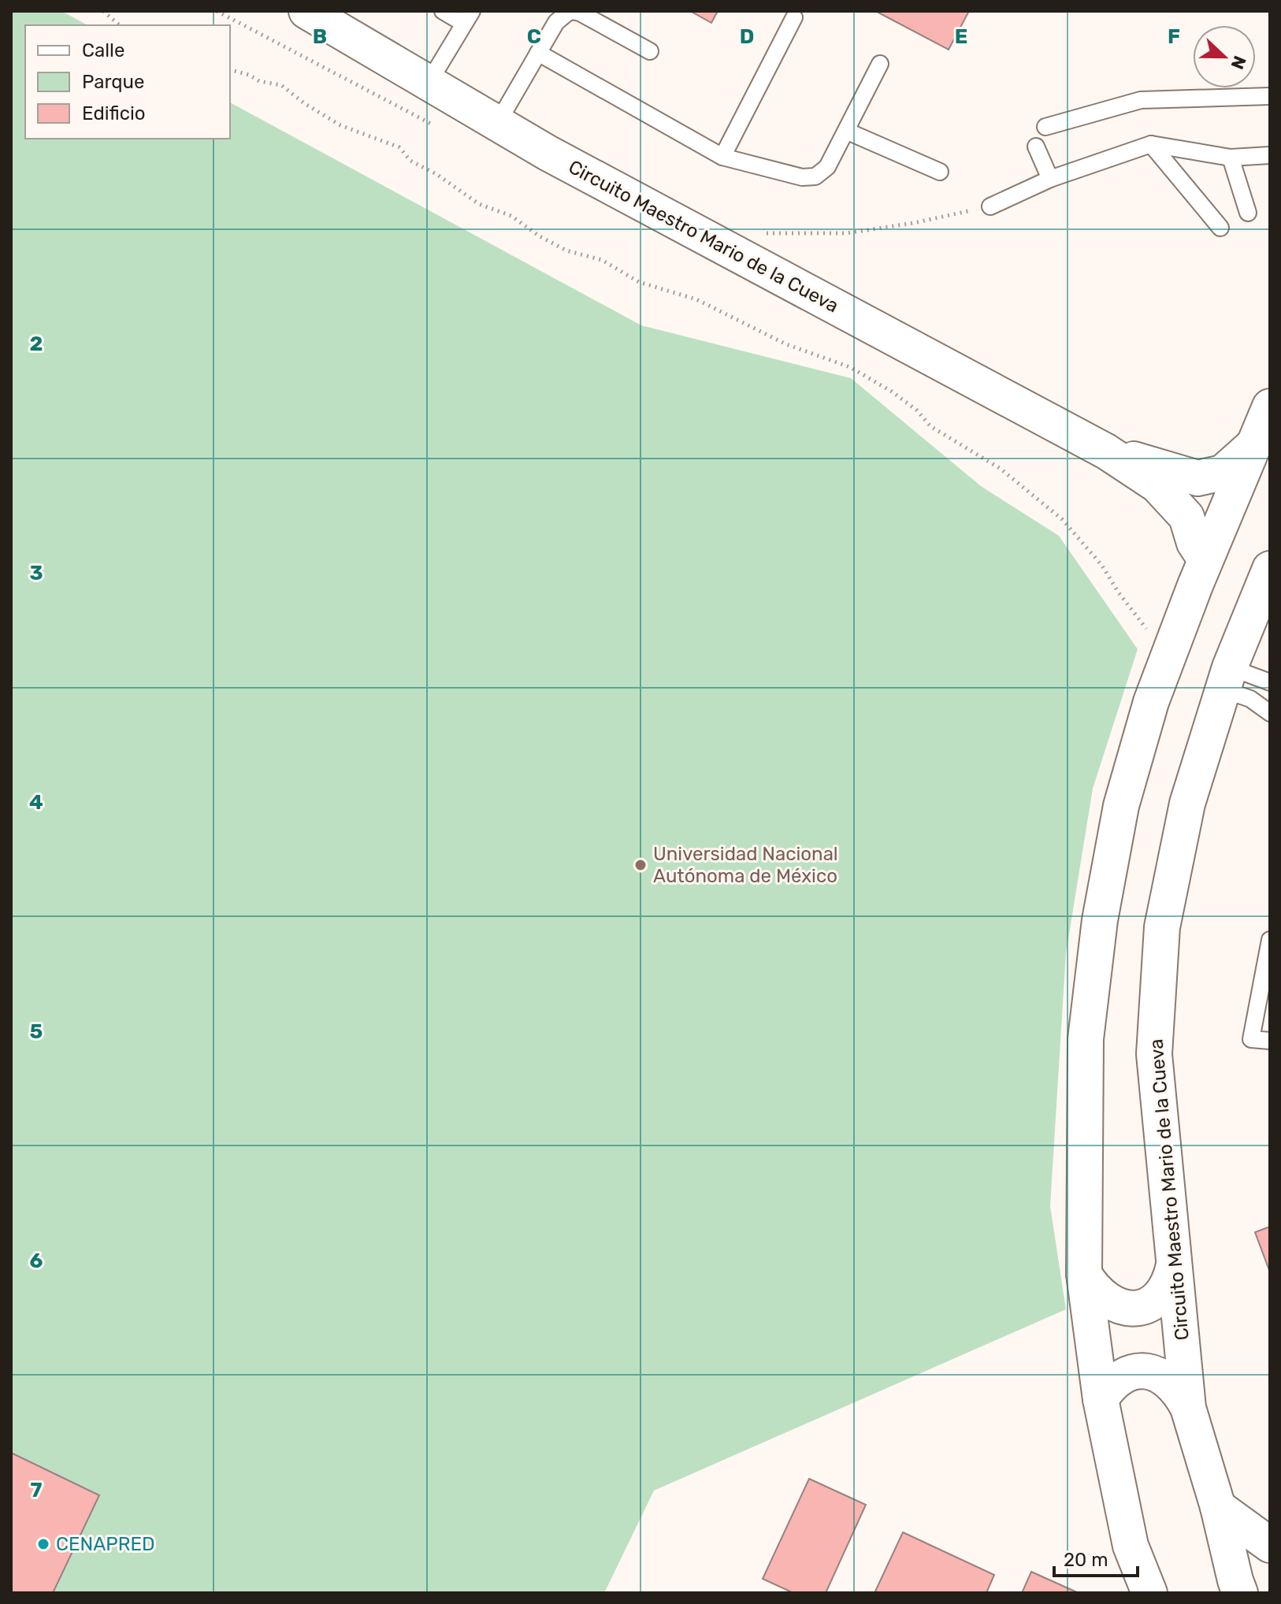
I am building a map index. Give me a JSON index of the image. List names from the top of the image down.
{
  "streets": {
    "street": ["Circuito Maestro Mario de la Cueva"]
  },
  "places": ["Universidad Nacional Autónoma de México", "CENAPRED"],
  "legend": ["Calle", "Parque", "Edificio"],
  "scale_bar": "20 m",
  "north": "right",
  "grid": {
    "columns": [
      "B",
      "C",
      "D",
      "E",
      "F"
    ],
    "rows": [
      "2",
      "3",
      "4",
      "5",
      "6",
      "7"
    ]
  }
}
